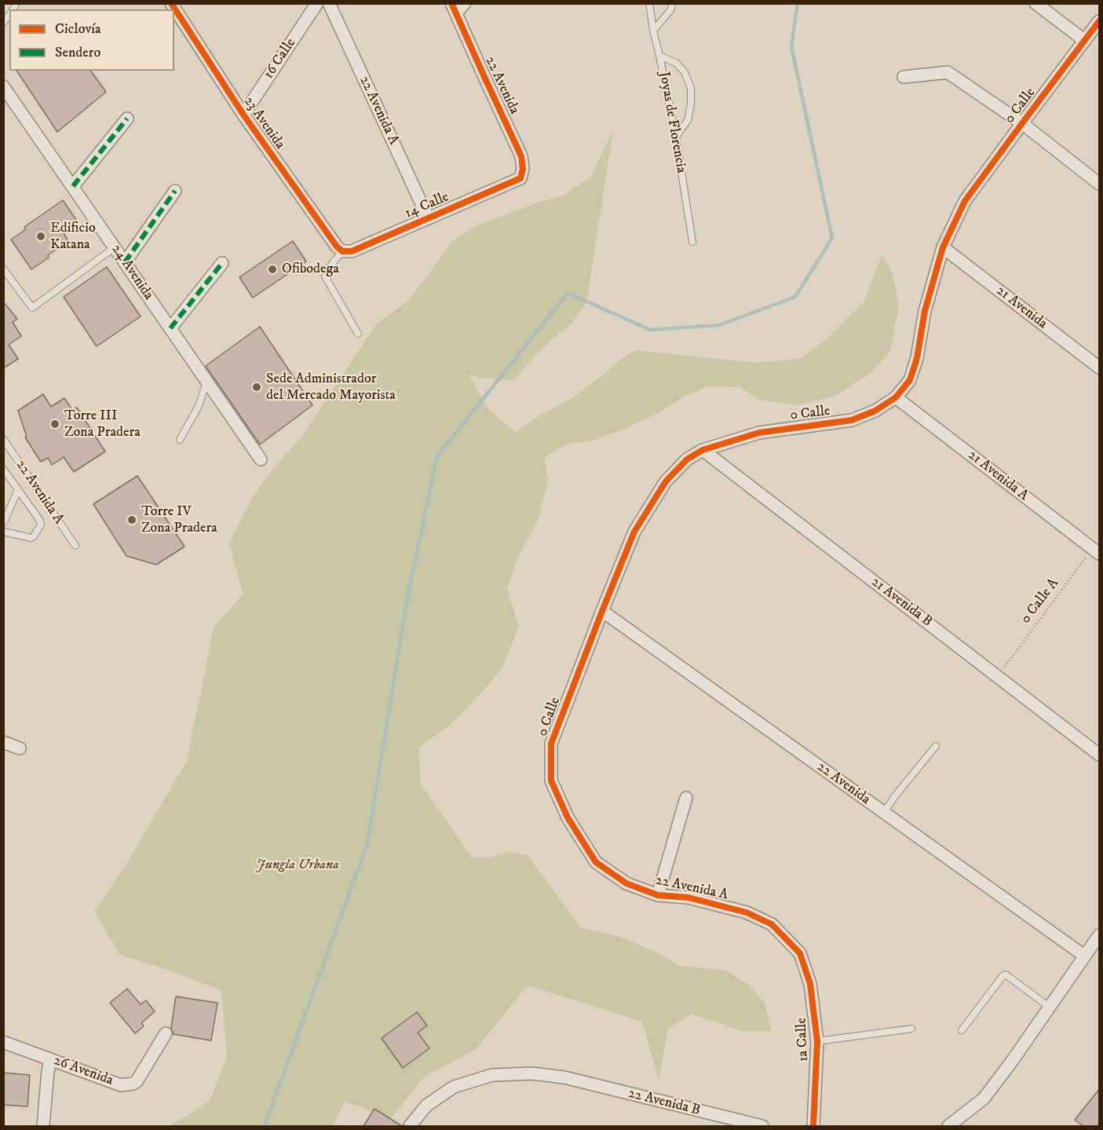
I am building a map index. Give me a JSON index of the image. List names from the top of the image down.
{
  "streets": {
    "street": [
      "16 Calle",
      "22 Avenida",
      "0 Calle",
      "22 Avenida A",
      "23 Avenida",
      "14 Calle",
      "24 Avenida",
      "21 Avenida",
      "21 Avenida A",
      "21 Avenida B",
      "1a Calle",
      "26 Avenida",
      "22 Avenida B"
    ],
    "lane": ["Joyas de Florencia"],
    "path": ["0 Calle A"]
  },
  "crossings": [
    ["16 Calle", "23 Avenida"],
    ["22 Avenida", "0 Calle"],
    ["22 Avenida", "14 Calle"],
    ["0 Calle", "22 Avenida A"],
    ["0 Calle", "21 Avenida"],
    ["0 Calle", "21 Avenida A"],
    ["0 Calle", "21 Avenida B"],
    ["22 Avenida A", "14 Calle"],
    ["22 Avenida A", "1a Calle"],
    ["23 Avenida", "14 Calle"],
    ["21 Avenida A", "0 Calle A"],
    ["0 Calle A", "21 Avenida B"]
  ],
  "parks": ["Jungla Urbana"],
  "places": [
    "Edificio Katana",
    "Ofibodega",
    "Sede Administrador del Mercado Mayorista",
    "Torre III Zona Pradera",
    "Torre IV Zona Pradera"
  ],
  "legend": ["Ciclovía", "Sendero"]
}
